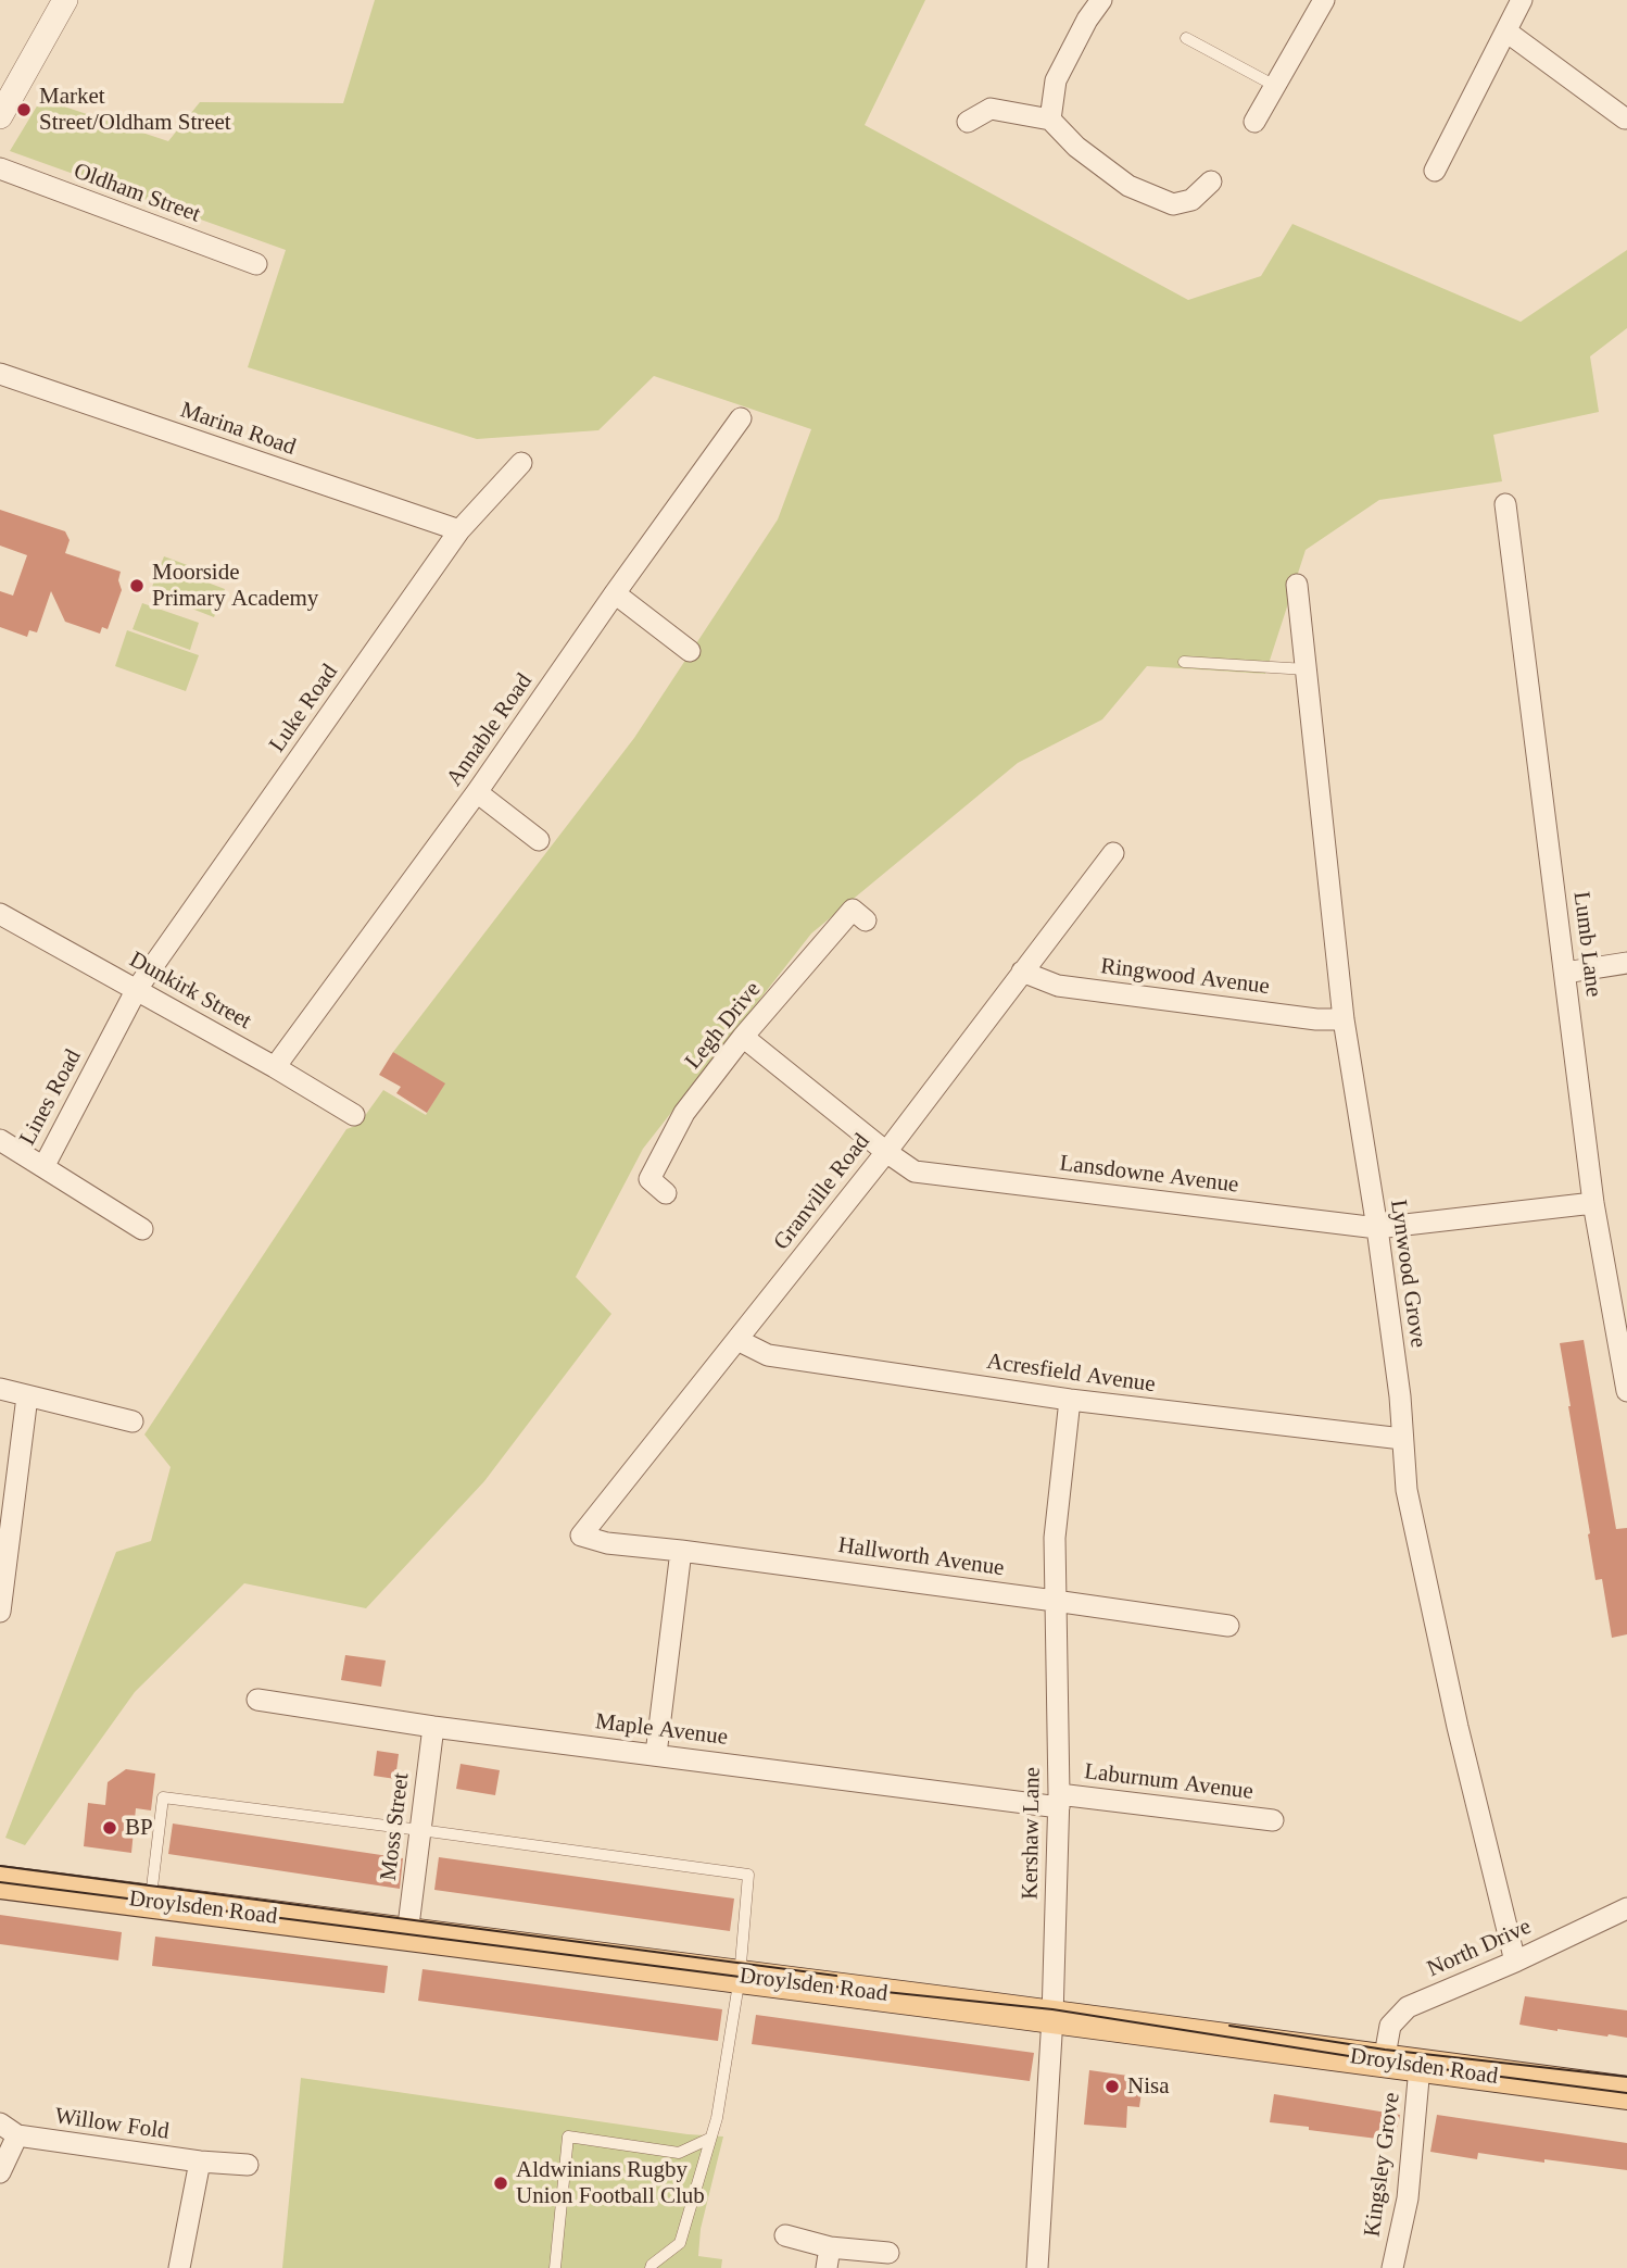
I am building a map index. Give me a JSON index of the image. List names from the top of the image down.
{
  "streets": {
    "main road": ["Droylsden Road"],
    "street": [
      "Oldham Street",
      "Marina Road",
      "Luke Road",
      "Annable Road",
      "Lumb Lane",
      "Ringwood Avenue",
      "Dunkirk Street",
      "Legh Drive",
      "Lines Road",
      "Lansdowne Avenue",
      "Granville Road",
      "Lynwood Grove",
      "Acresfield Avenue",
      "Hallworth Avenue",
      "Maple Avenue",
      "Laburnum Avenue",
      "Moss Street",
      "Kershaw Lane",
      "North Drive",
      "Willow Fold",
      "Kingsley Grove"
    ]
  },
  "crossings": [
    ["Marina Road", "Luke Road"],
    ["Luke Road", "Dunkirk Street"],
    ["Luke Road", "Lines Road"],
    ["Annable Road", "Dunkirk Street"],
    ["Lumb Lane", "Lansdowne Avenue"],
    ["Ringwood Avenue", "Granville Road"],
    ["Ringwood Avenue", "Lynwood Grove"],
    ["Dunkirk Street", "Lines Road"],
    ["Legh Drive", "Lansdowne Avenue"],
    ["Lansdowne Avenue", "Granville Road"],
    ["Lansdowne Avenue", "Lynwood Grove"],
    ["Granville Road", "Acresfield Avenue"],
    ["Granville Road", "Hallworth Avenue"],
    ["Lynwood Grove", "Acresfield Avenue"],
    ["Lynwood Grove", "North Drive"],
    ["Acresfield Avenue", "Kershaw Lane"],
    ["Hallworth Avenue", "Kershaw Lane"],
    ["Maple Avenue", "Laburnum Avenue"],
    ["Maple Avenue", "Moss Street"],
    ["Maple Avenue", "Kershaw Lane"],
    ["Laburnum Avenue", "Kershaw Lane"],
    ["Moss Street", "Droylsden Road"],
    ["Kershaw Lane", "Droylsden Road"],
    ["Droylsden Road", "North Drive"],
    ["Droylsden Road", "Kingsley Grove"]
  ],
  "places": [
    "Market Street/Oldham Street",
    "Moorside Primary Academy",
    "BP",
    "Nisa",
    "Aldwinians Rugby Union Football Club"
  ]
}
